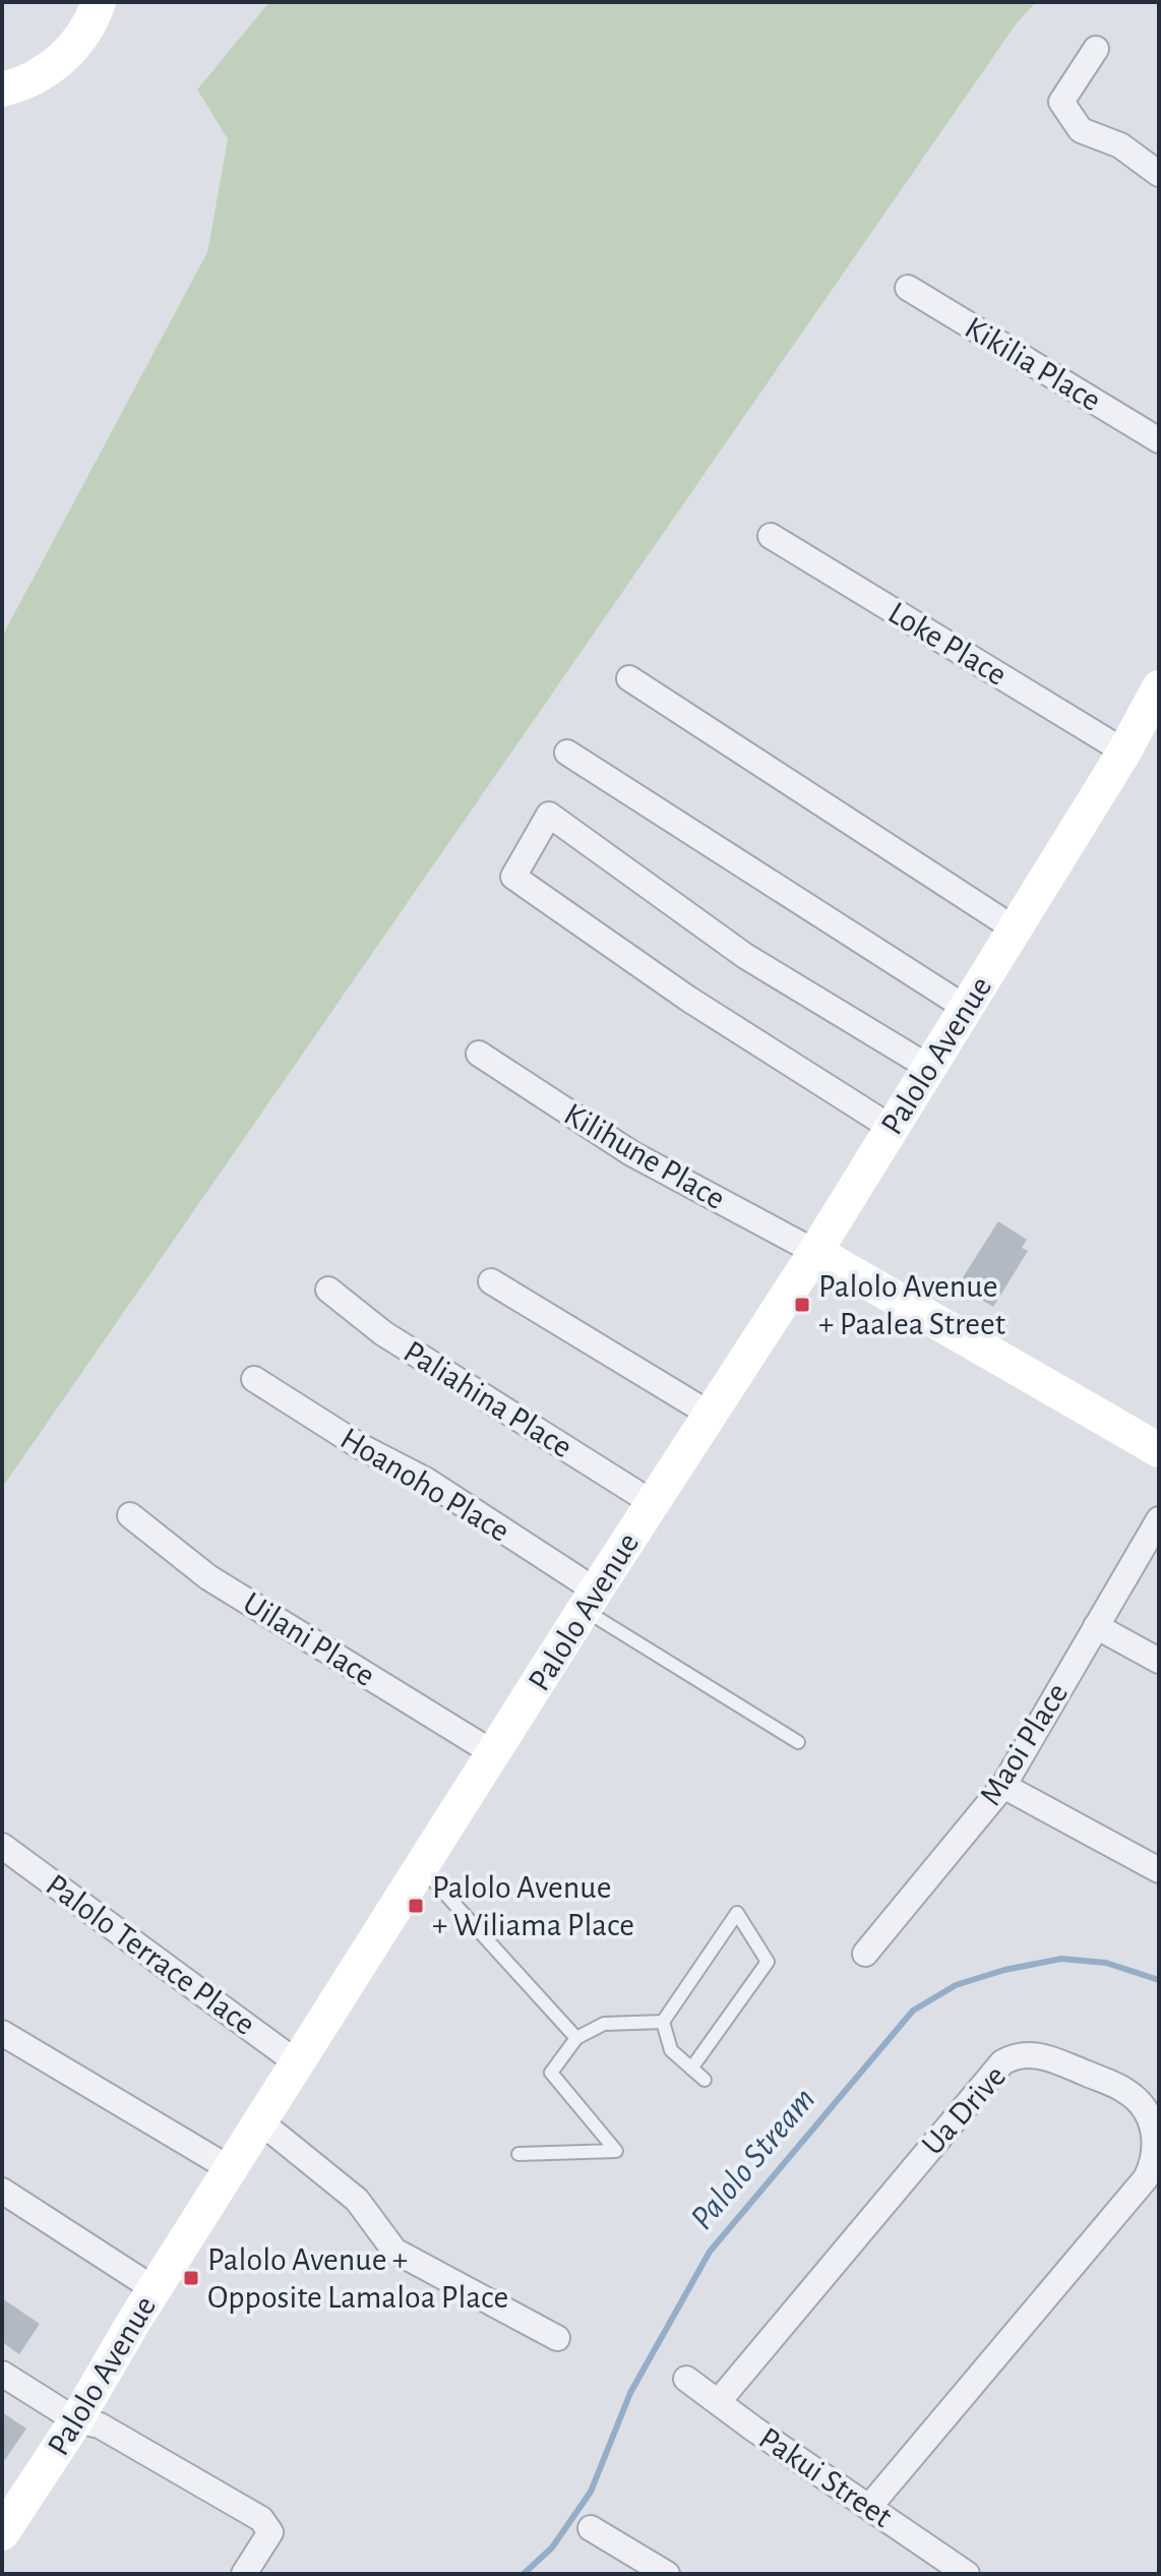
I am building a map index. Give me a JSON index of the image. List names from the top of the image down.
{
  "streets": {
    "street": [
      "Kikilia Place",
      "Loke Place",
      "Palolo Avenue",
      "Kilihune Place",
      "Paliahina Place",
      "Hoanoho Place",
      "Uilani Place",
      "Maoi Place",
      "Palolo Terrace Place",
      "Ua Drive",
      "Pakui Street"
    ]
  },
  "crossings": [
    ["Loke Place", "Palolo Avenue"],
    ["Palolo Avenue", "Kilihune Place"],
    ["Palolo Avenue", "Paliahina Place"],
    ["Palolo Avenue", "Hoanoho Place"],
    ["Palolo Avenue", "Uilani Place"],
    ["Palolo Avenue", "Palolo Terrace Place"],
    ["Ua Drive", "Pakui Street"]
  ],
  "water": ["Palolo Stream"],
  "places": {
    "transit": ["Palolo Avenue + Paalea Street", "Palolo Avenue + Wiliama Place", "Palolo Avenue + Opposite Lamaloa Place"]
  }
}
